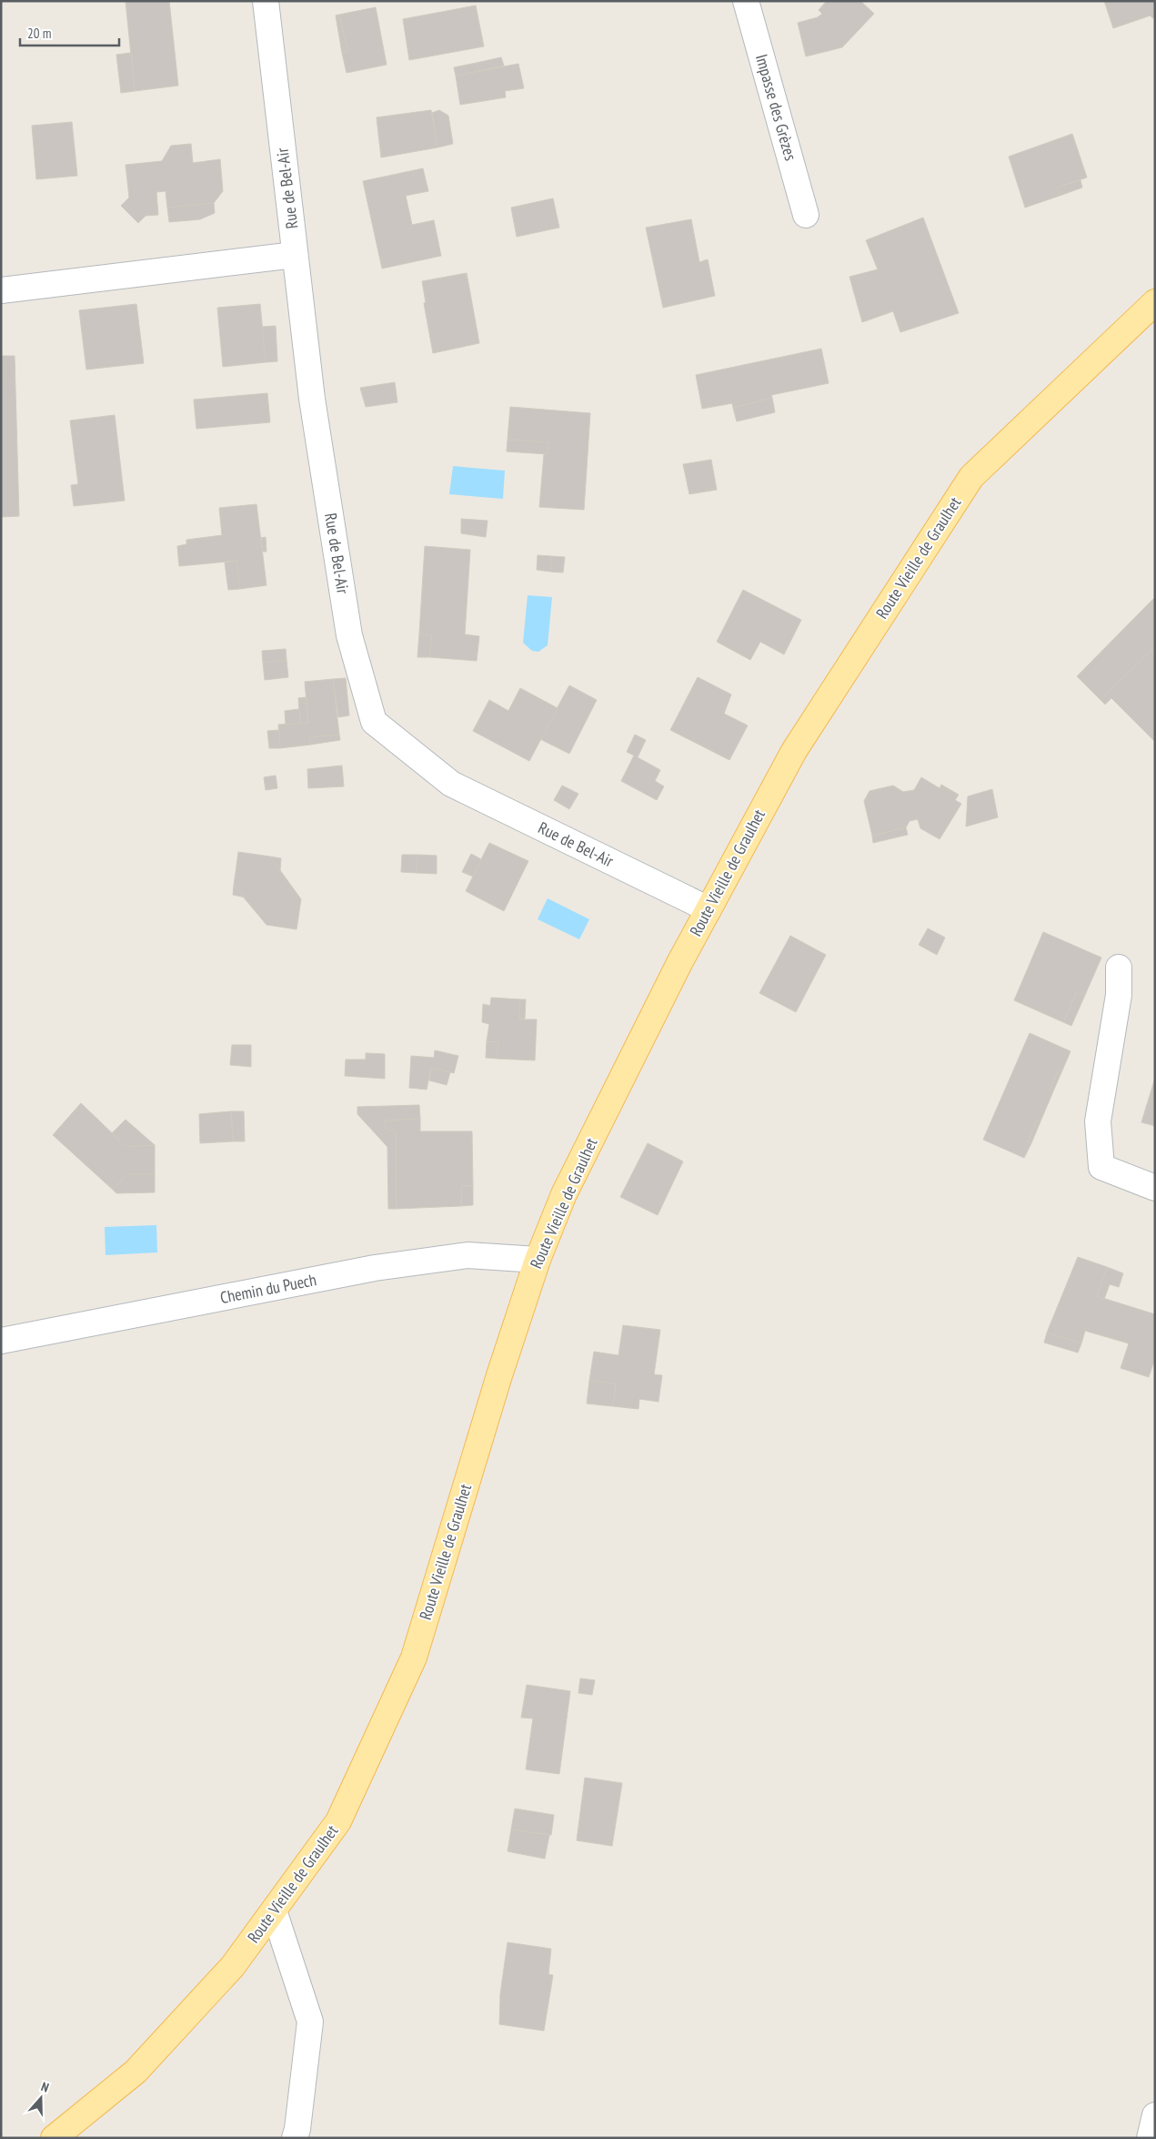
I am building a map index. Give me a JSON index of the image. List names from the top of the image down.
{
  "streets": {
    "main road": ["Route Vieille de Graulhet"],
    "street": ["Impasse des Grèzes", "Rue de Bel-Air", "Chemin du Puech"]
  },
  "crossings": [
    ["Rue de Bel-Air", "Route Vieille de Graulhet"],
    ["Route Vieille de Graulhet", "Chemin du Puech"]
  ],
  "scale_bar": "20 m",
  "north": "top"
}
